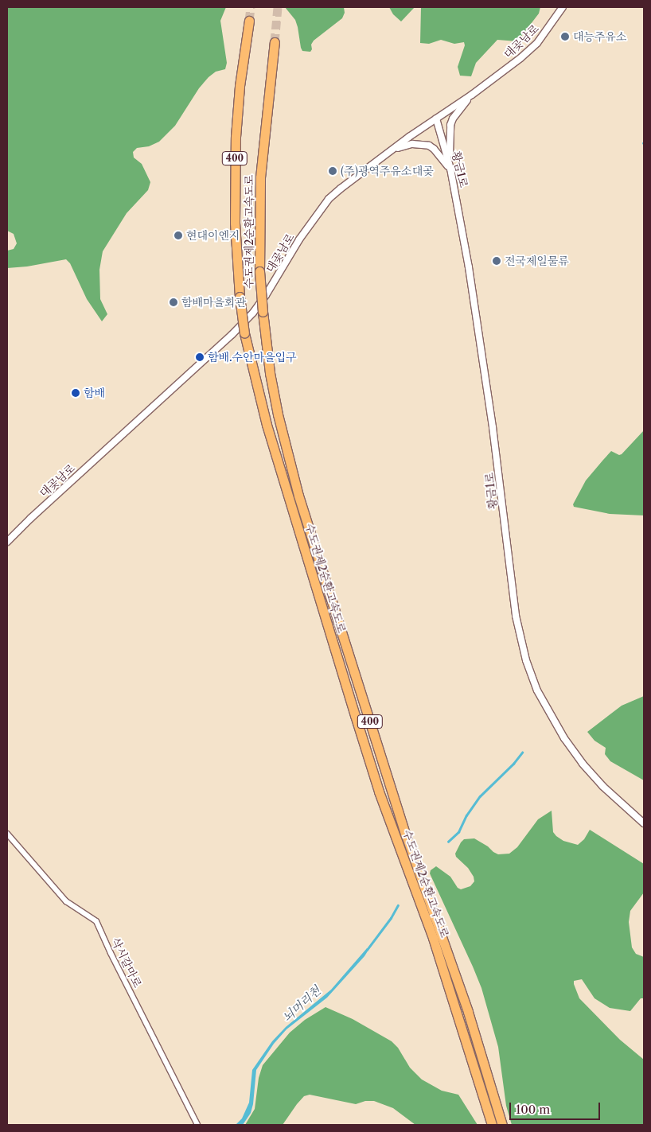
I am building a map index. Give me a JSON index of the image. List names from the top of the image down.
{
  "streets": {
    "highway": ["400", "수도권제2순환고속도로"],
    "street": ["대곶남로", "황금1로", "삭시갈마로"]
  },
  "crossings": [
    ["대곶남로", "황금1로"]
  ],
  "water": ["뇌머리천"],
  "places": [
    "대능주유소",
    "(주)광역주유소대곶",
    "현대이엔지",
    "전국제일물류",
    "함배마을회관",
    "함배.수안마을입구",
    "함배"
  ],
  "scale_bar": "100 m"
}
